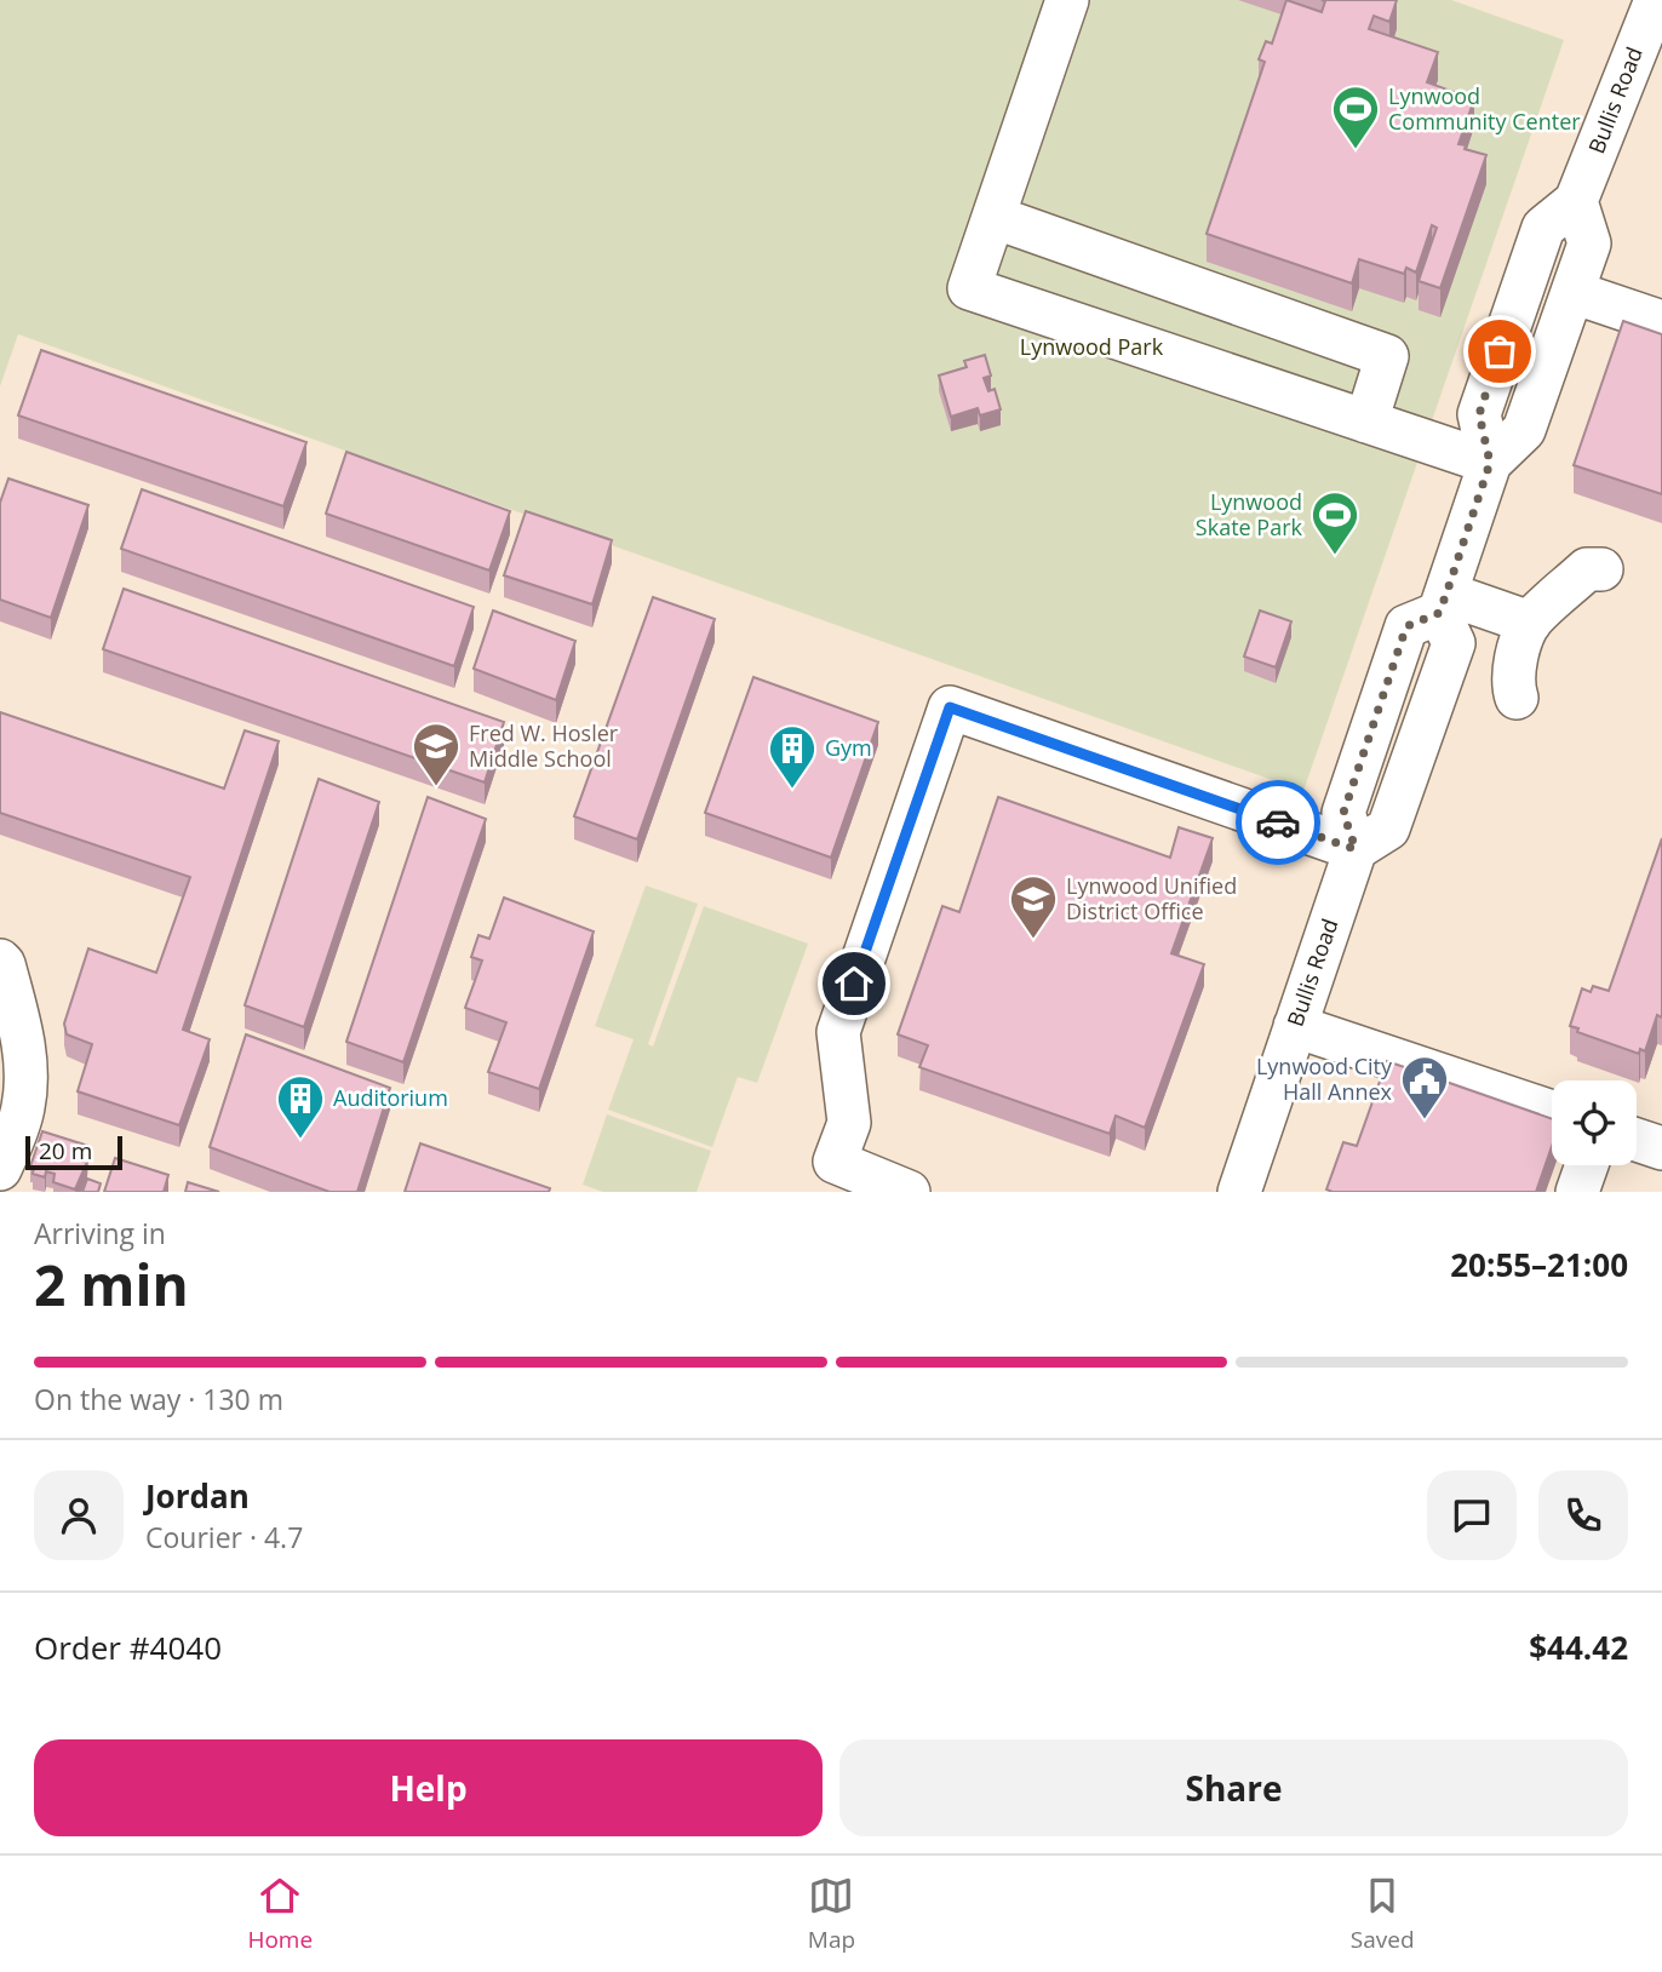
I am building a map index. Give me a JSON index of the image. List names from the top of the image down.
{
  "streets": {
    "street": ["Bullis Road"]
  },
  "parks": ["Lynwood Park"],
  "places": {
    "sports": ["Lynwood Community Center", "Lynwood Skate Park"],
    "school or university": ["Fred W. Hosler Middle School", "Lynwood Unified District Office"],
    "building": ["Gym", "Auditorium"],
    "public building": ["Lynwood City Hall Annex"]
  },
  "scale_bar": "20 m",
  "page": {
    "scale": "20 m",
    "heading": ["2 min", "Arriving in", "20:55–21:00"],
    "panel": [
      "Jordan",
      "Courier · 4.7",
      "Order #4040",
      "$44.42"
    ],
    "bar": "On the way · 130 m",
    "buttons": ["Help", "Share"],
    "tabs": ["Home", "Map", "Saved"]
  }
}
